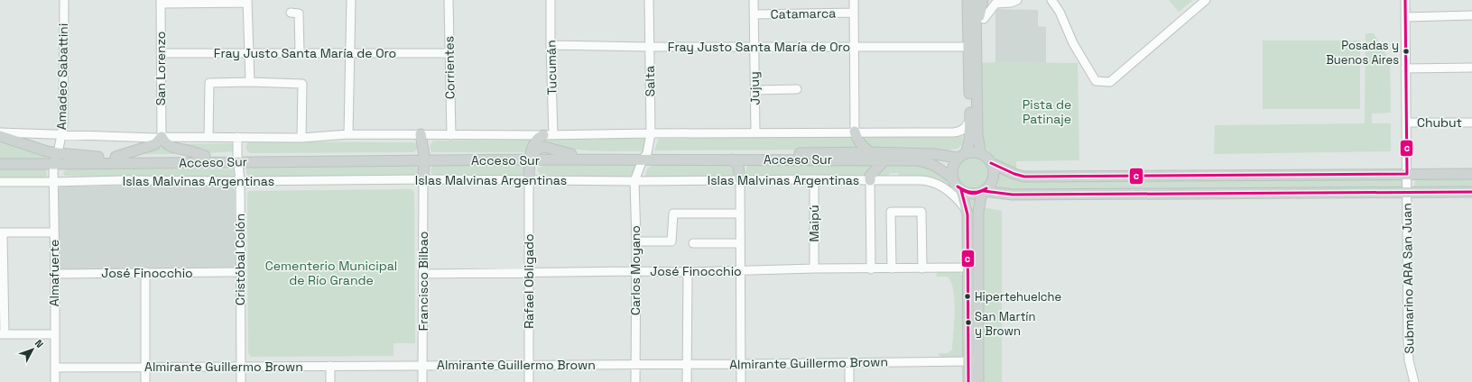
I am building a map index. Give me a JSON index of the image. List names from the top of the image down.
{
  "streets": {
    "main road": ["Acceso Sur"],
    "street": [
      "Catamarca",
      "Fray Justo Santa María de Oro",
      "Corrientes",
      "Tucumán",
      "San Lorenzo",
      "Amadeo Sabattini",
      "Salta",
      "Jujuy",
      "Chubut",
      "Islas Malvinas Argentinas",
      "Maipú",
      "Cristóbal Colón",
      "Carlos Moyano",
      "José Finocchio",
      "Almafuerte",
      "Submarino ARA San Juan",
      "Francisco Bilbao",
      "Rafael Obligado",
      "Almirante Guillermo Brown"
    ]
  },
  "crossings": [
    ["Catamarca", "Fray Justo Santa María de Oro"],
    ["Catamarca", "Jujuy"],
    ["Fray Justo Santa María de Oro", "Corrientes"],
    ["Fray Justo Santa María de Oro", "Tucumán"],
    ["Fray Justo Santa María de Oro", "San Lorenzo"],
    ["Fray Justo Santa María de Oro", "Salta"],
    ["Fray Justo Santa María de Oro", "Jujuy"],
    ["Amadeo Sabattini", "Acceso Sur"],
    ["Salta", "Acceso Sur"],
    ["Salta", "Carlos Moyano"],
    ["Chubut", "Submarino ARA San Juan"],
    ["Acceso Sur", "Cristóbal Colón"],
    ["Acceso Sur", "Carlos Moyano"],
    ["Acceso Sur", "Almafuerte"],
    ["Islas Malvinas Argentinas", "Maipú"],
    ["Islas Malvinas Argentinas", "Cristóbal Colón"],
    ["Islas Malvinas Argentinas", "Carlos Moyano"],
    ["Islas Malvinas Argentinas", "Almafuerte"],
    ["Islas Malvinas Argentinas", "Francisco Bilbao"],
    ["Islas Malvinas Argentinas", "Rafael Obligado"],
    ["Maipú", "José Finocchio"],
    ["Cristóbal Colón", "José Finocchio"],
    ["Cristóbal Colón", "Almirante Guillermo Brown"],
    ["Carlos Moyano", "José Finocchio"],
    ["Carlos Moyano", "Almirante Guillermo Brown"],
    ["José Finocchio", "Almafuerte"],
    ["José Finocchio", "Francisco Bilbao"],
    ["José Finocchio", "Rafael Obligado"],
    ["Almafuerte", "Almirante Guillermo Brown"],
    ["Francisco Bilbao", "Almirante Guillermo Brown"],
    ["Rafael Obligado", "Almirante Guillermo Brown"]
  ],
  "parks": ["Pista de Patinaje", "Cementerio Municipal de Río Grande"],
  "places": ["Posadas y Buenos Aires", "Hipertehuelche", "San Martín y Brown"],
  "lines": ["transit line c"],
  "north": "top right"
}
